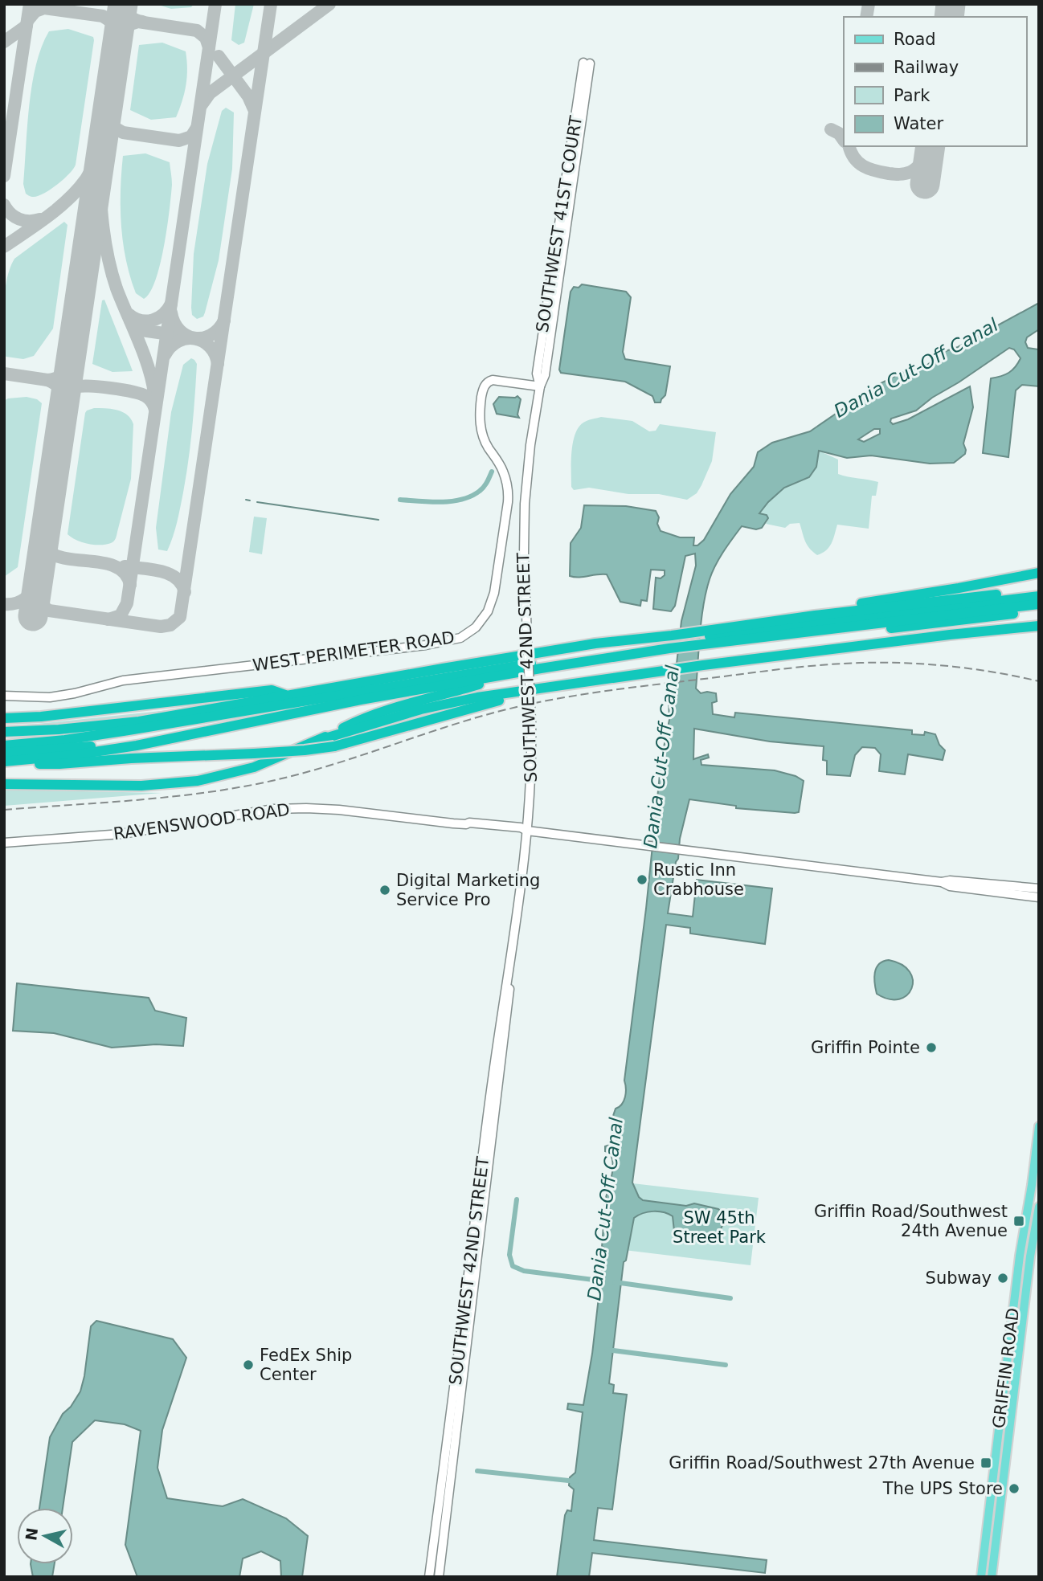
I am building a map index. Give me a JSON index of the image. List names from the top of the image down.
{
  "streets": {
    "main road": ["GRIFFIN ROAD"],
    "street": [
      "SOUTHWEST 41ST COURT",
      "WEST PERIMETER ROAD",
      "SOUTHWEST 42ND STREET",
      "RAVENSWOOD ROAD"
    ]
  },
  "crossings": [
    ["SOUTHWEST 41ST COURT", "WEST PERIMETER ROAD"],
    ["SOUTHWEST 41ST COURT", "SOUTHWEST 42ND STREET"],
    ["SOUTHWEST 42ND STREET", "RAVENSWOOD ROAD"]
  ],
  "water": ["Dania Cut-Off Canal"],
  "parks": ["SW 45th Street Park"],
  "places": {
    "other": [
      "Rustic Inn Crabhouse",
      "Digital Marketing Service Pro",
      "Griffin Pointe",
      "Subway",
      "FedEx Ship Center",
      "The UPS Store"
    ],
    "transit": ["Griffin Road/Southwest 24th Avenue", "Griffin Road/Southwest 27th Avenue"]
  },
  "legend": [
    "Road",
    "Railway",
    "Park",
    "Water"
  ],
  "north": "left"
}
